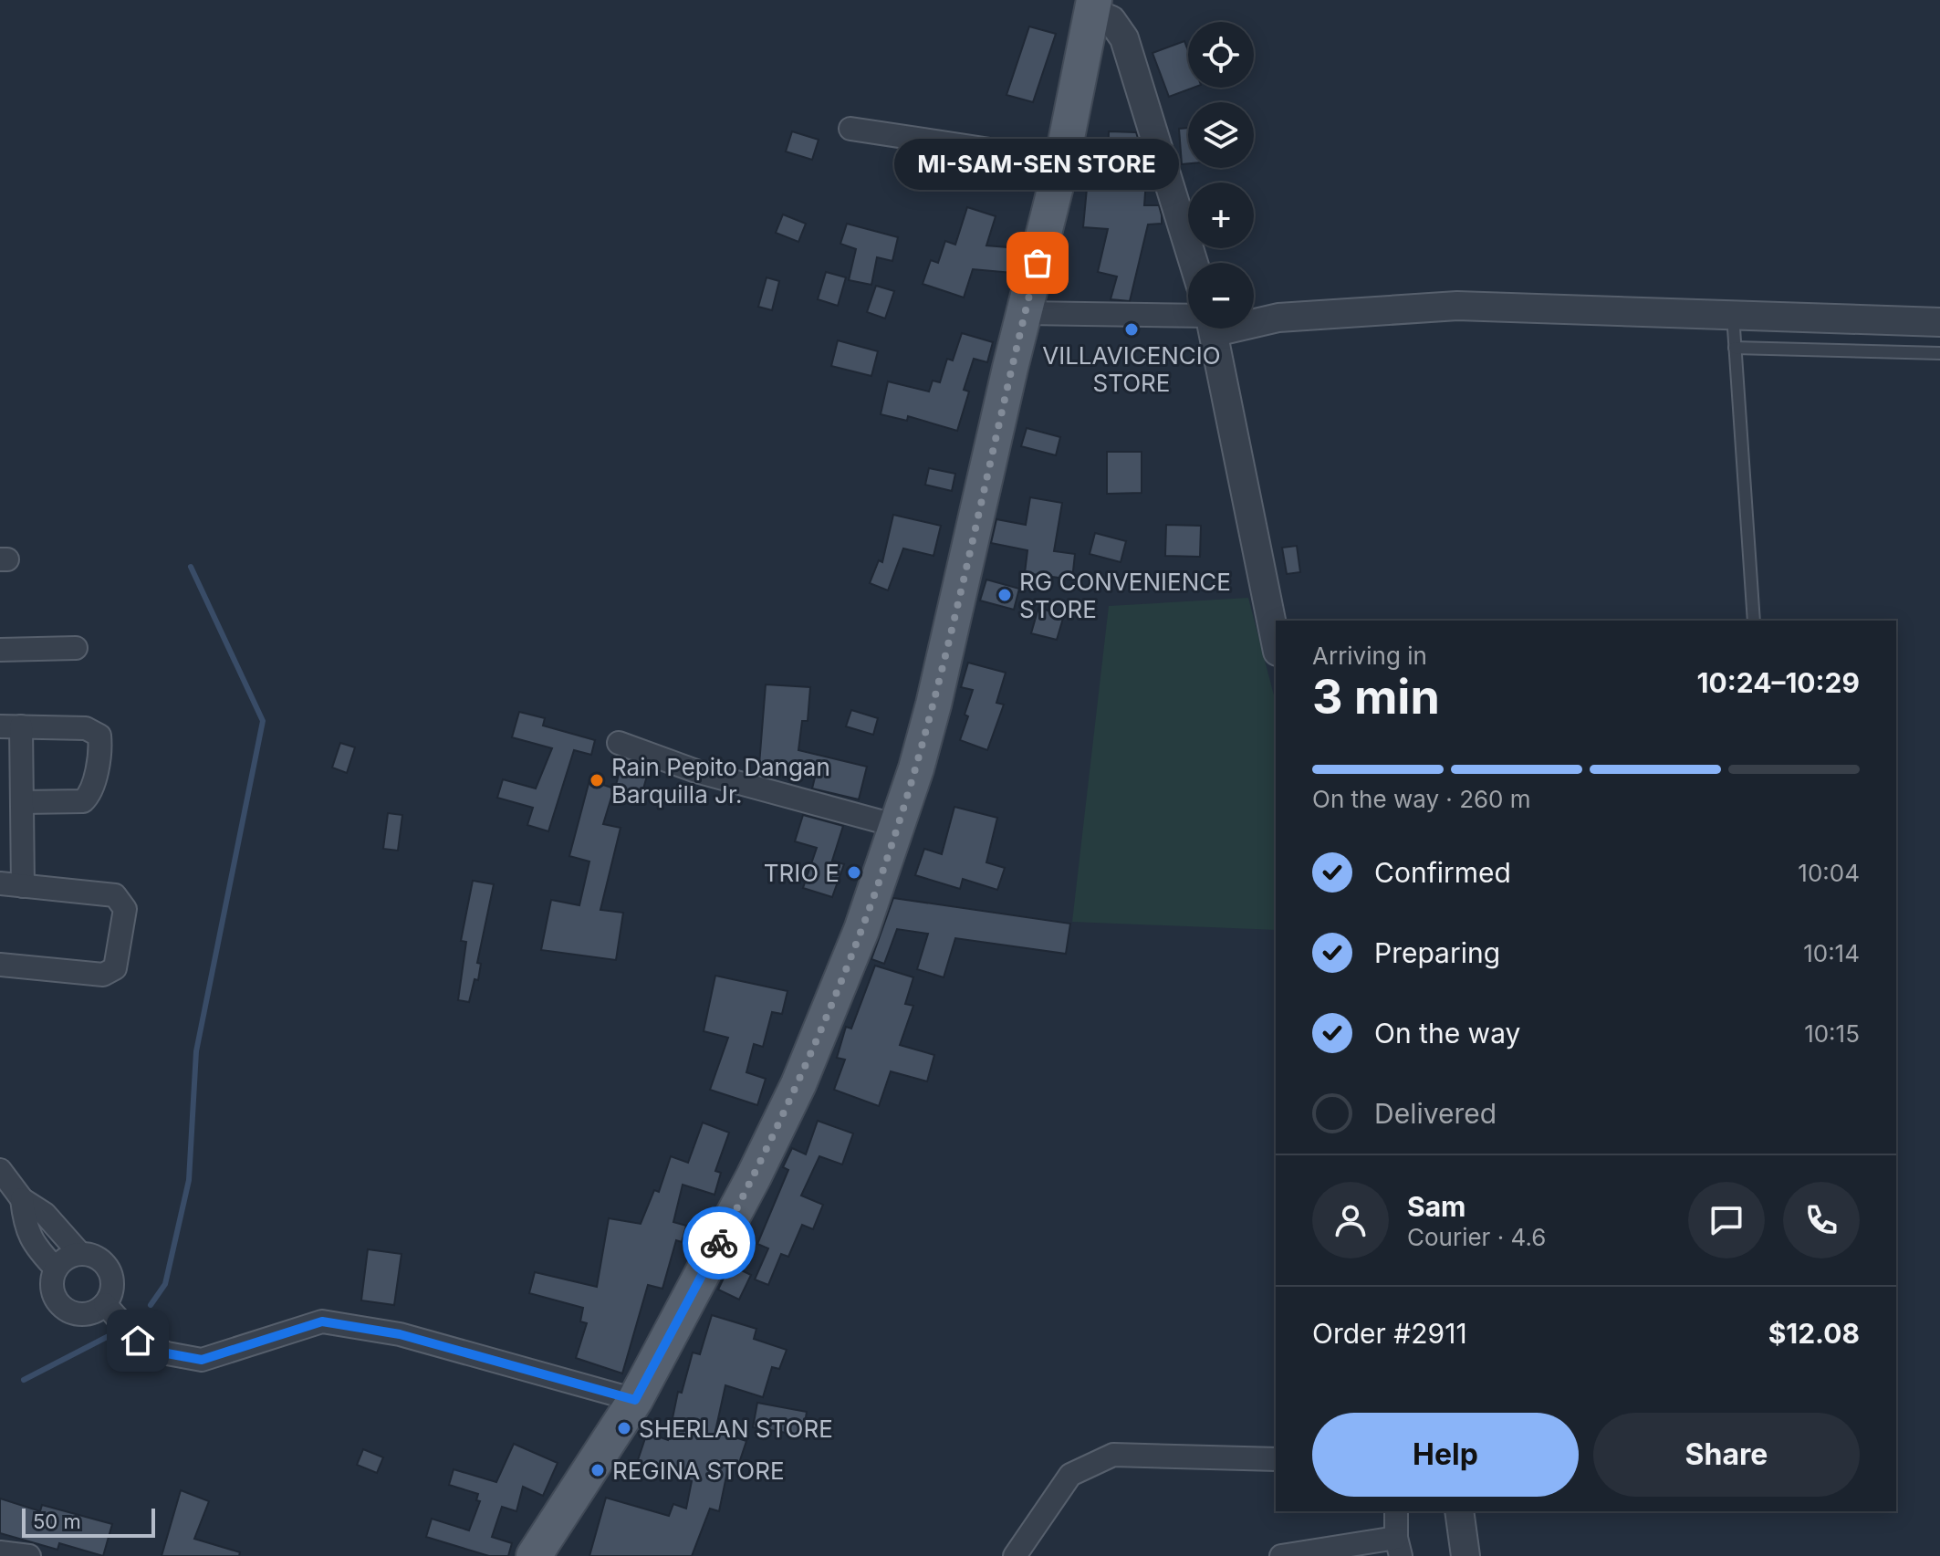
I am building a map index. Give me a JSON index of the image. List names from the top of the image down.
{
  "places": [
    "MI-SAM-SEN STORE",
    "VILLAVICENCIO STORE",
    "RG CONVENIENCE STORE",
    "Rain Pepito Dangan Barquilla Jr.",
    "TRIO E",
    "SHERLAN STORE",
    "REGINA STORE"
  ],
  "scale_bar": "50 m",
  "page": {
    "map_buttons": ["+", "−"],
    "bubble": "MI-SAM-SEN STORE",
    "heading": ["3 min", "Arriving in", "10:24–10:29"],
    "panel": [
      "Sam",
      "Courier · 4.6",
      "Order #2911",
      "$12.08"
    ],
    "bar": "On the way · 260 m",
    "list": [
      ["Confirmed", "10:04"],
      ["Preparing", "10:14"],
      ["On the way", "10:15"],
      "Delivered"
    ],
    "buttons": ["Help", "Share"],
    "scale": "50 m"
  }
}
